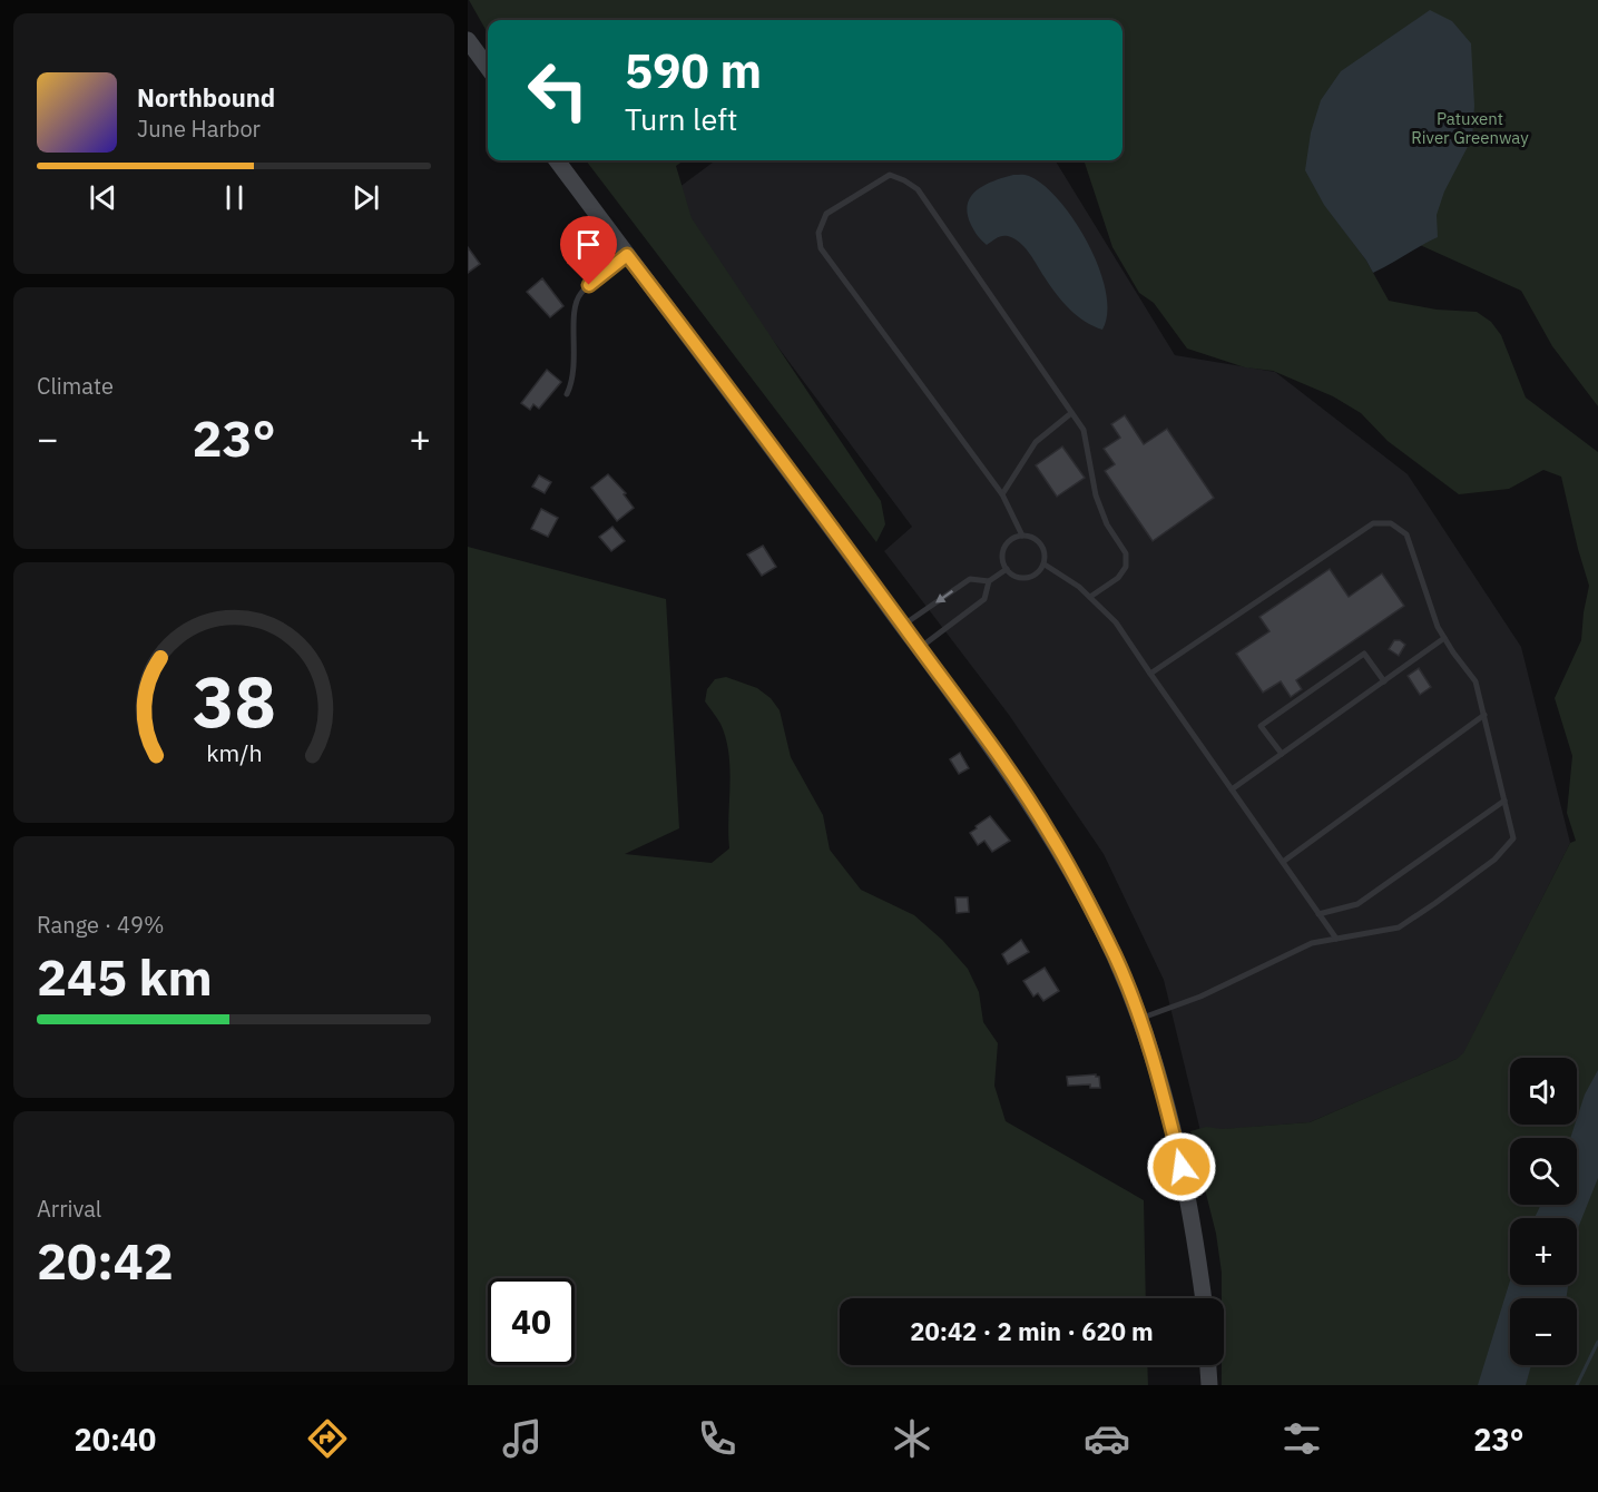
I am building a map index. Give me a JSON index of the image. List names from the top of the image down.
{
  "parks": ["Patuxent River Greenway"],
  "page": {
    "turn": ["590 m", "Turn left"],
    "song": ["Northbound", "June Harbor"],
    "tile": [
      "Climate",
      ["Range · 49%", "245 km"],
      ["Arrival", "20:42"]
    ],
    "heat": ["−", "23°", "+"],
    "map_buttons": ["+", "−"],
    "limit": "40",
    "trip": "20:42 · 2 min · 620 m",
    "tabs": ["20:40", "23°"],
    "gauge": ["38", "km/h"]
  }
}
